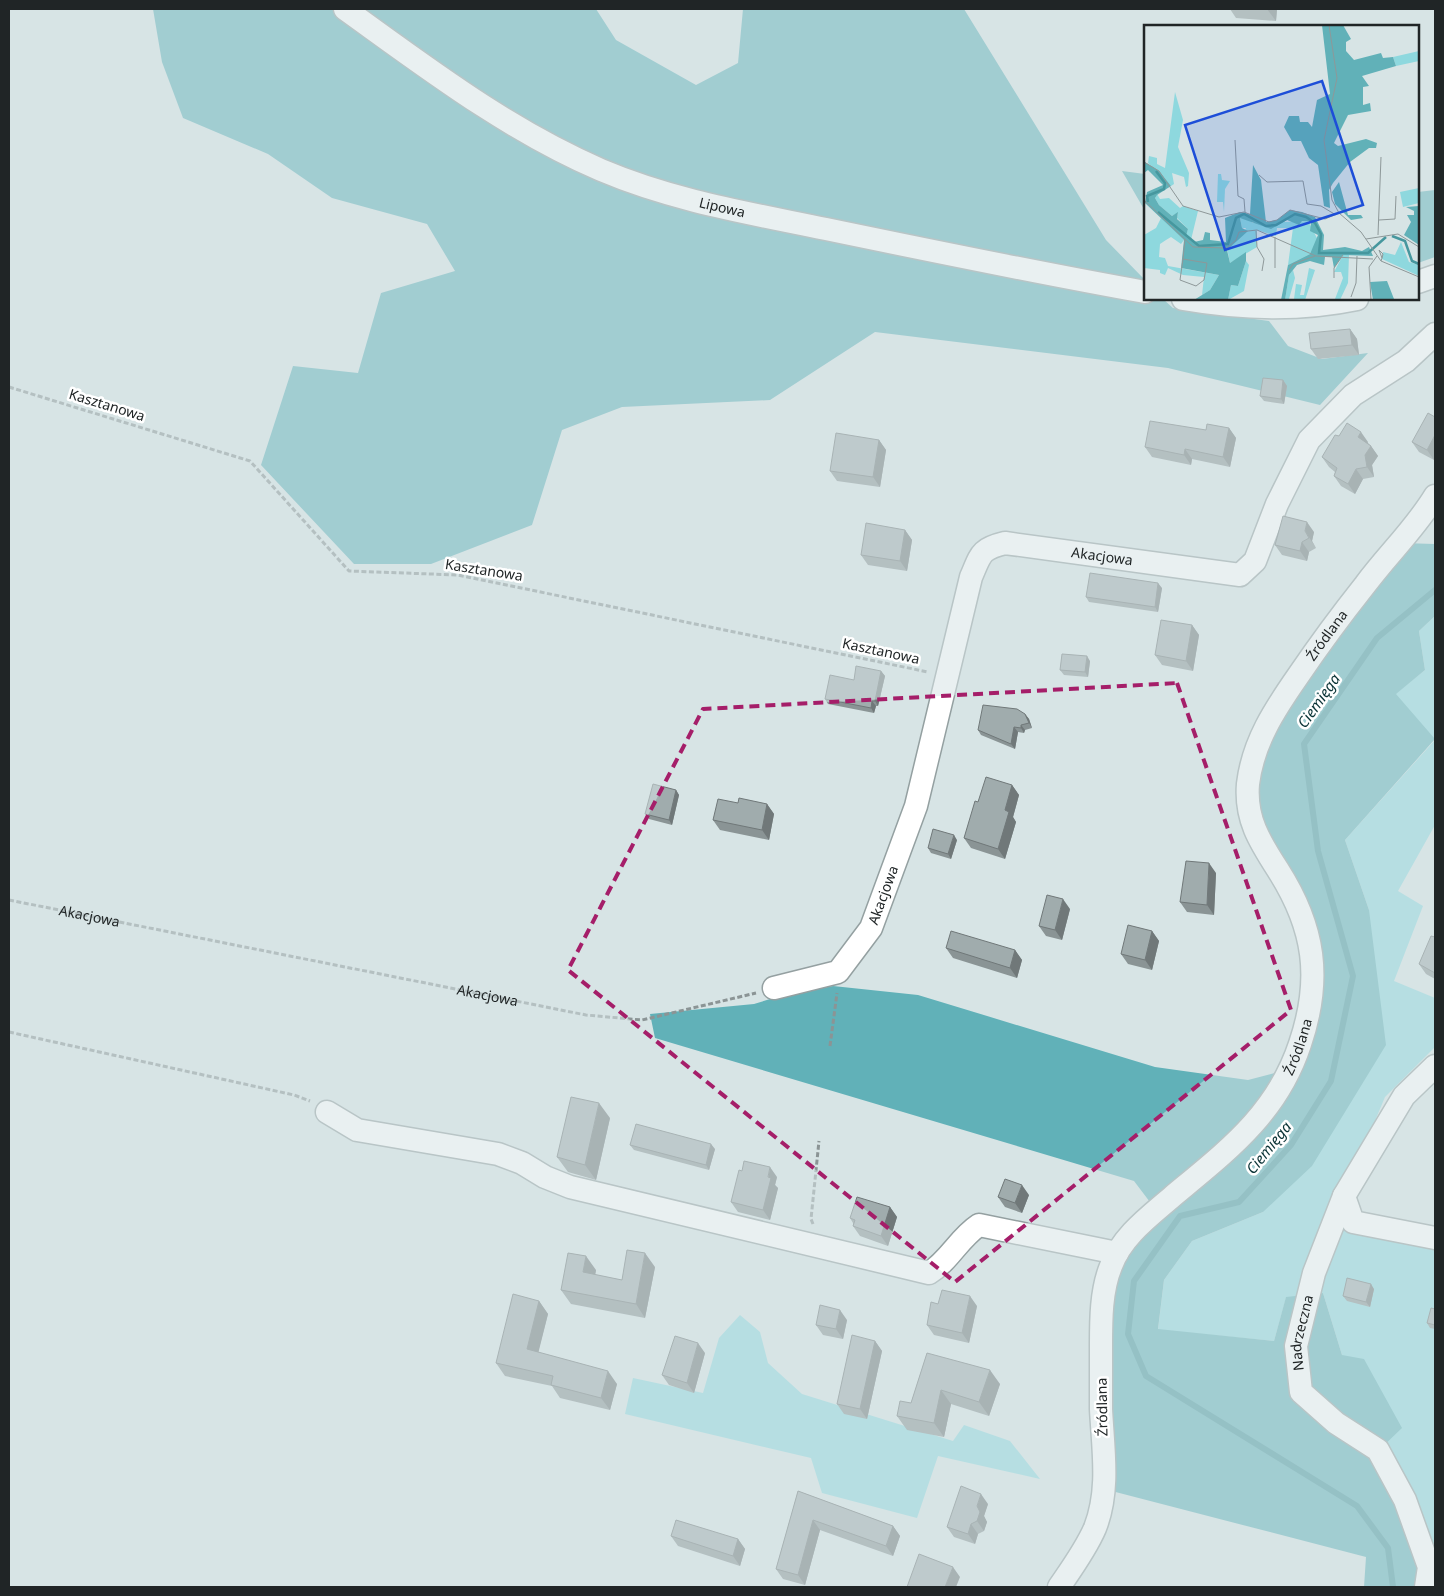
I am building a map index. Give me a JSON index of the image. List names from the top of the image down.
{
  "streets": {
    "street": [
      "Lipowa",
      "Akacjowa",
      "Źródlana",
      "Nadrzeczna"
    ],
    "path": ["Kasztanowa"]
  },
  "crossings": [
    ["Kasztanowa", "Akacjowa"]
  ],
  "water": ["Ciemięga"]
}
